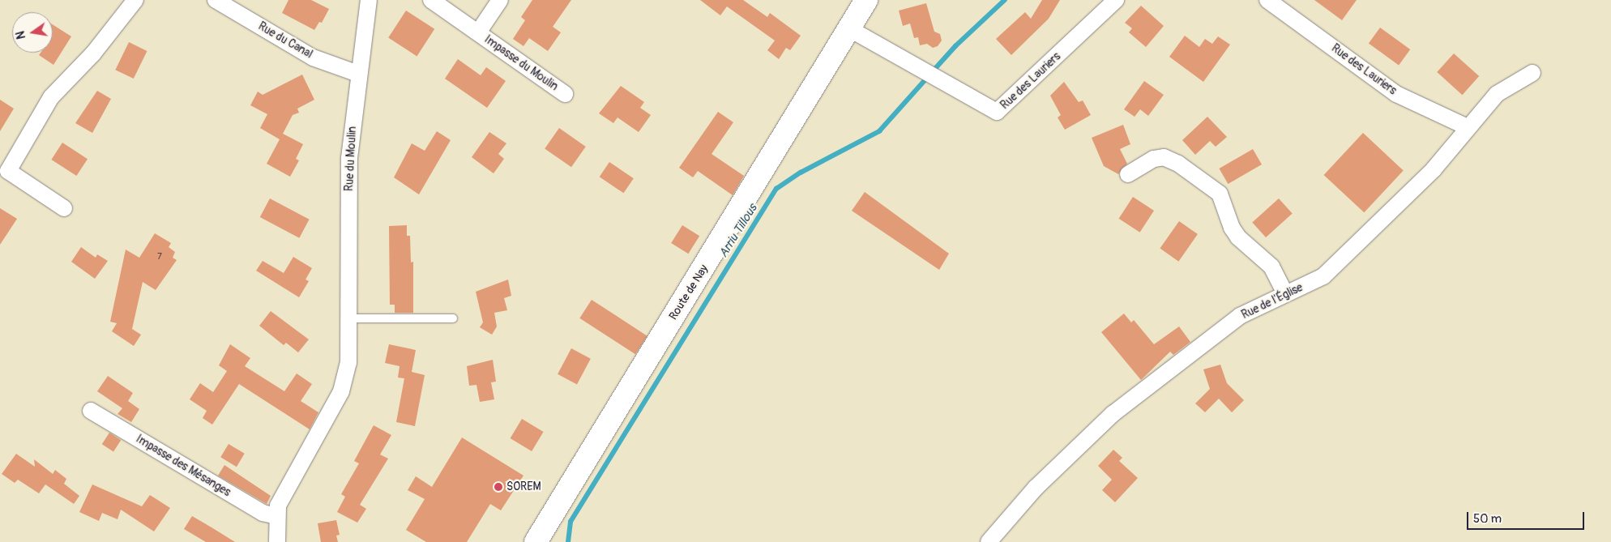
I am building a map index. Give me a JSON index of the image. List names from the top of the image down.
{
  "streets": {
    "main road": ["Route de Nay"],
    "street": [
      "Rue du Canal",
      "Impasse du Moulin",
      "Rue des Lauriers",
      "Rue du Moulin",
      "Rue de l'Église",
      "Impasse des Mésanges"
    ]
  },
  "crossings": [
    ["Rue du Canal", "Rue du Moulin"],
    ["Rue des Lauriers", "Route de Nay"],
    ["Rue des Lauriers", "Rue de l'Église"],
    ["Rue du Moulin", "Impasse des Mésanges"]
  ],
  "water": ["Arriu Tillous"],
  "places": ["SOREM"],
  "house_numbers": ["7"],
  "scale_bar": "50 m",
  "north": "left"
}
